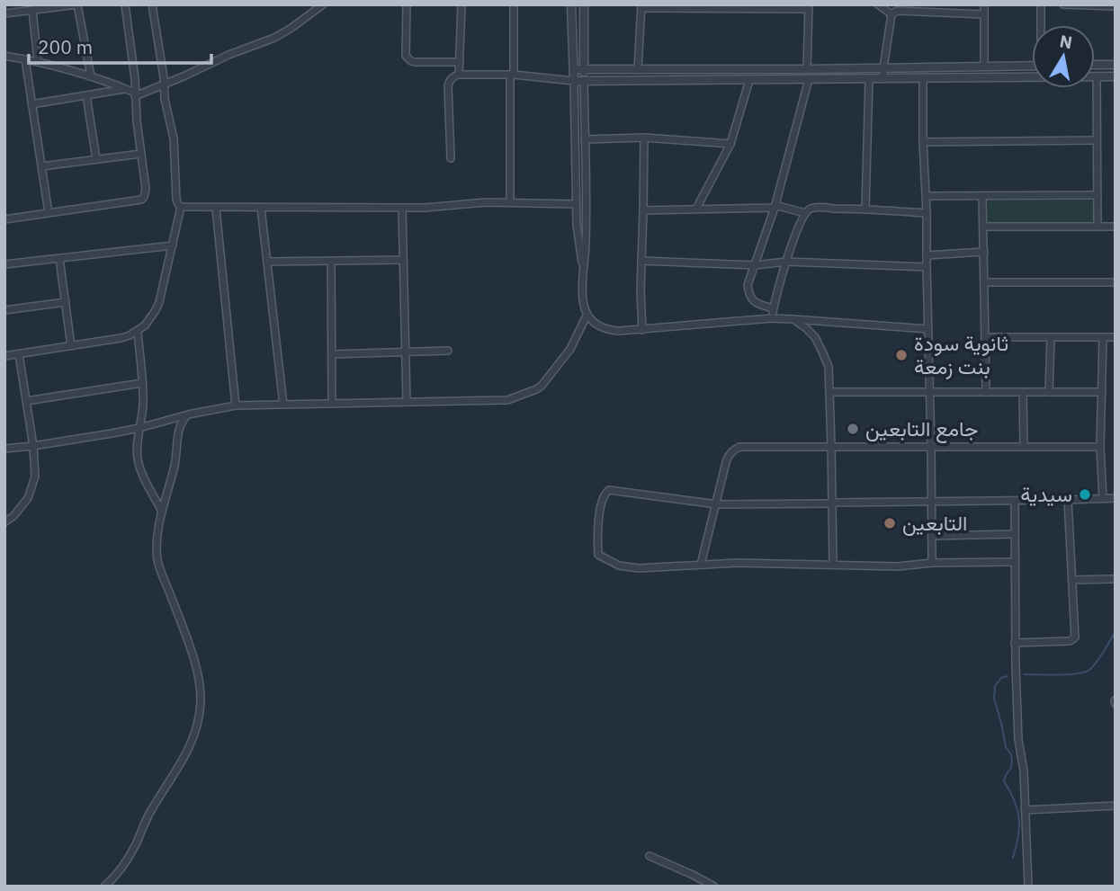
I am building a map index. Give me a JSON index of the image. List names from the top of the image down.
{
  "places": [
    "ثانوية سودة بنت زمعة",
    "جامع التابعين",
    "سيدية",
    "التابعين"
  ],
  "scale_bar": "200 m",
  "north": "top"
}
